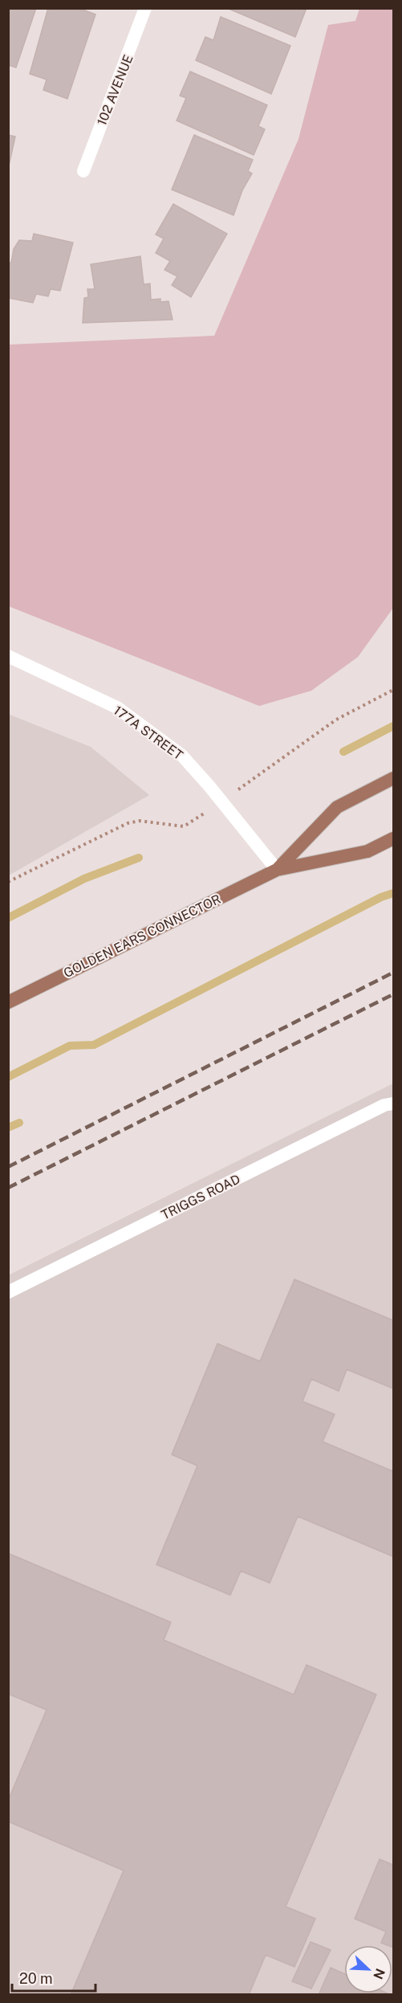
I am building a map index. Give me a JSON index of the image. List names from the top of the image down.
{
  "streets": {
    "main road": ["GOLDEN EARS CONNECTOR"],
    "street": ["102 AVENUE", "177A STREET", "TRIGGS ROAD"]
  },
  "crossings": [
    ["177A STREET", "GOLDEN EARS CONNECTOR"]
  ],
  "scale_bar": "20 m",
  "north": "bottom right"
}
